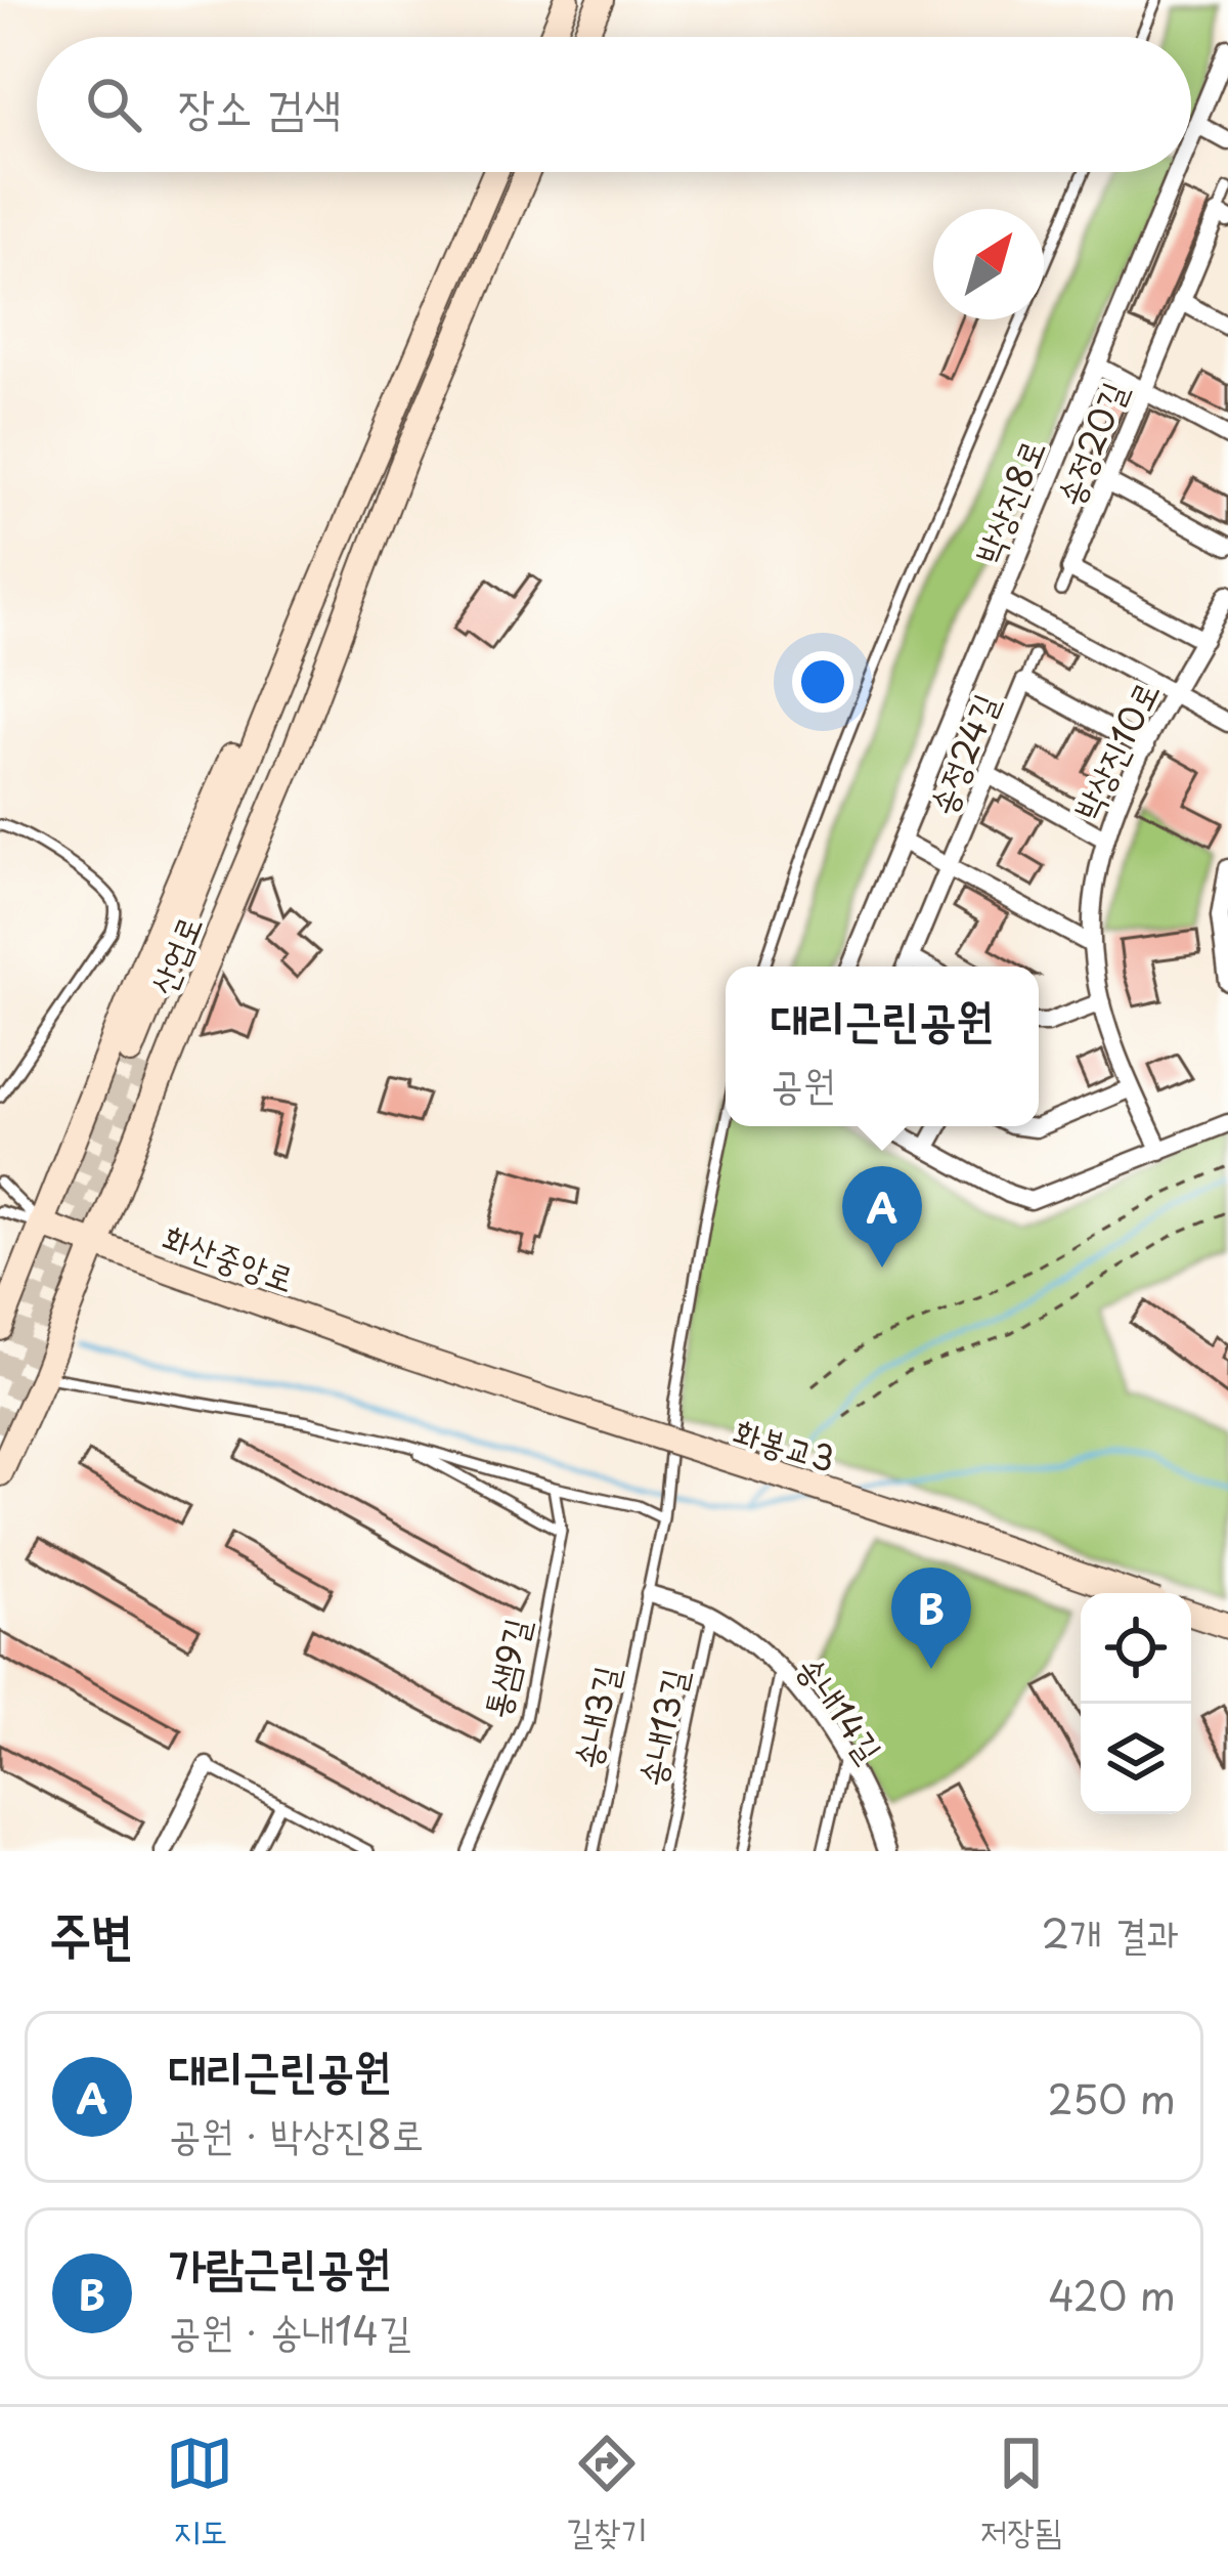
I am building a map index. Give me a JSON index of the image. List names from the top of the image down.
{
  "streets": {
    "main road": ["산업로", "화산중앙로", "화봉교3"],
    "street": [
      "송정20길",
      "박상진8로",
      "박상진10로",
      "송정24길",
      "송내14길"
    ],
    "lane": ["통샘9길", "송내3길", "송내13길"]
  },
  "crossings": [
    ["박상진10로", "송정24길"],
    ["산업로", "화산중앙로"],
    ["화산중앙로", "화봉교3"],
    ["송내14길", "송내3길"],
    ["송내14길", "송내13길"]
  ],
  "north": "top right",
  "page": {
    "search": "장소 검색",
    "popup": ["대리근린공원", "공원"],
    "pins": ["A", "B"],
    "heading": ["주변", "2개 결과"],
    "list": [
      {
        "mark": "A",
        "name": "대리근린공원",
        "note": "공원 · 박상진8로",
        "value": "250 m"
      },
      {
        "mark": "B",
        "name": "가람근린공원",
        "note": "공원 · 송내14길",
        "value": "420 m"
      }
    ],
    "nav": ["지도", "길찾기", "저장됨"]
  }
}
